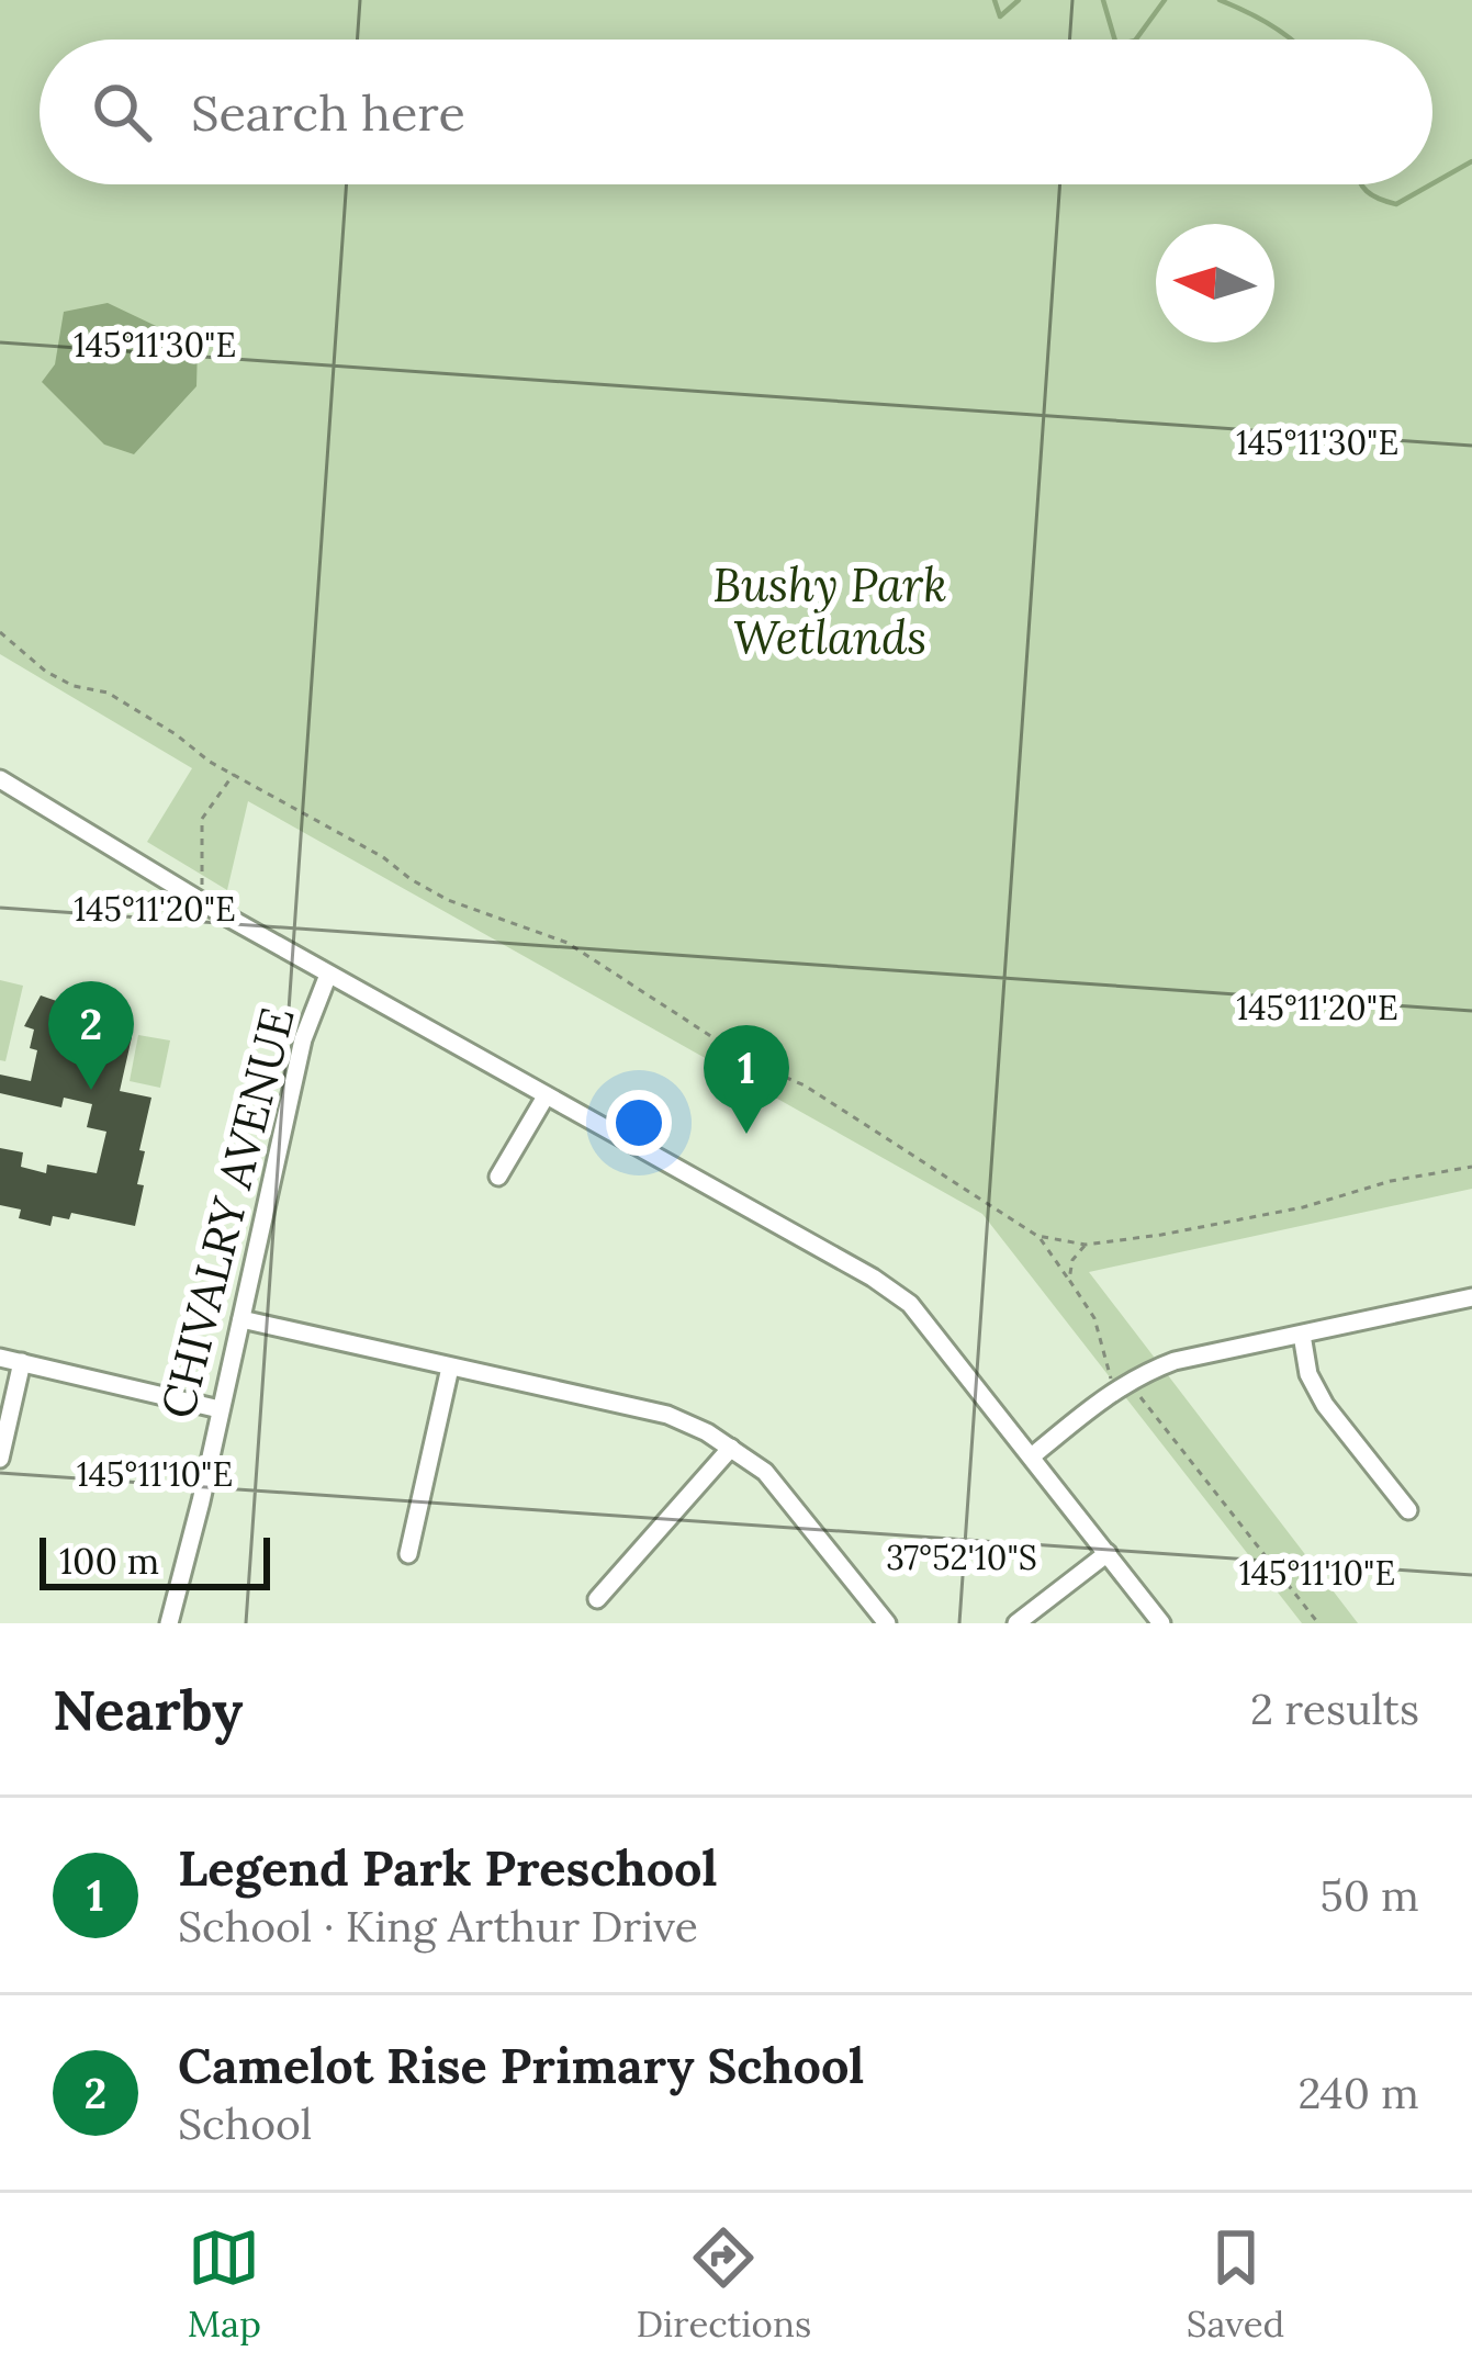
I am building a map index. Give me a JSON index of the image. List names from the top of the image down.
{
  "streets": {
    "street": ["CHIVALRY AVENUE"]
  },
  "parks": ["Bushy Park Wetlands"],
  "scale_bar": "100 m",
  "north": "left",
  "page": {
    "search": "Search here",
    "pins": ["2", "1"],
    "scale": "100 m",
    "heading": ["Nearby", "2 results"],
    "list": [
      {
        "mark": "1",
        "name": "Legend Park Preschool",
        "note": "School · King Arthur Drive",
        "value": "50 m"
      },
      {
        "mark": "2",
        "name": "Camelot Rise Primary School",
        "note": "School",
        "value": "240 m"
      }
    ],
    "nav": ["Map", "Directions", "Saved"]
  },
  "coordinates": [
    "145°11'30\"E",
    "145°11'20\"E",
    "145°11'10\"E",
    "37°52'10\"S"
  ]
}
